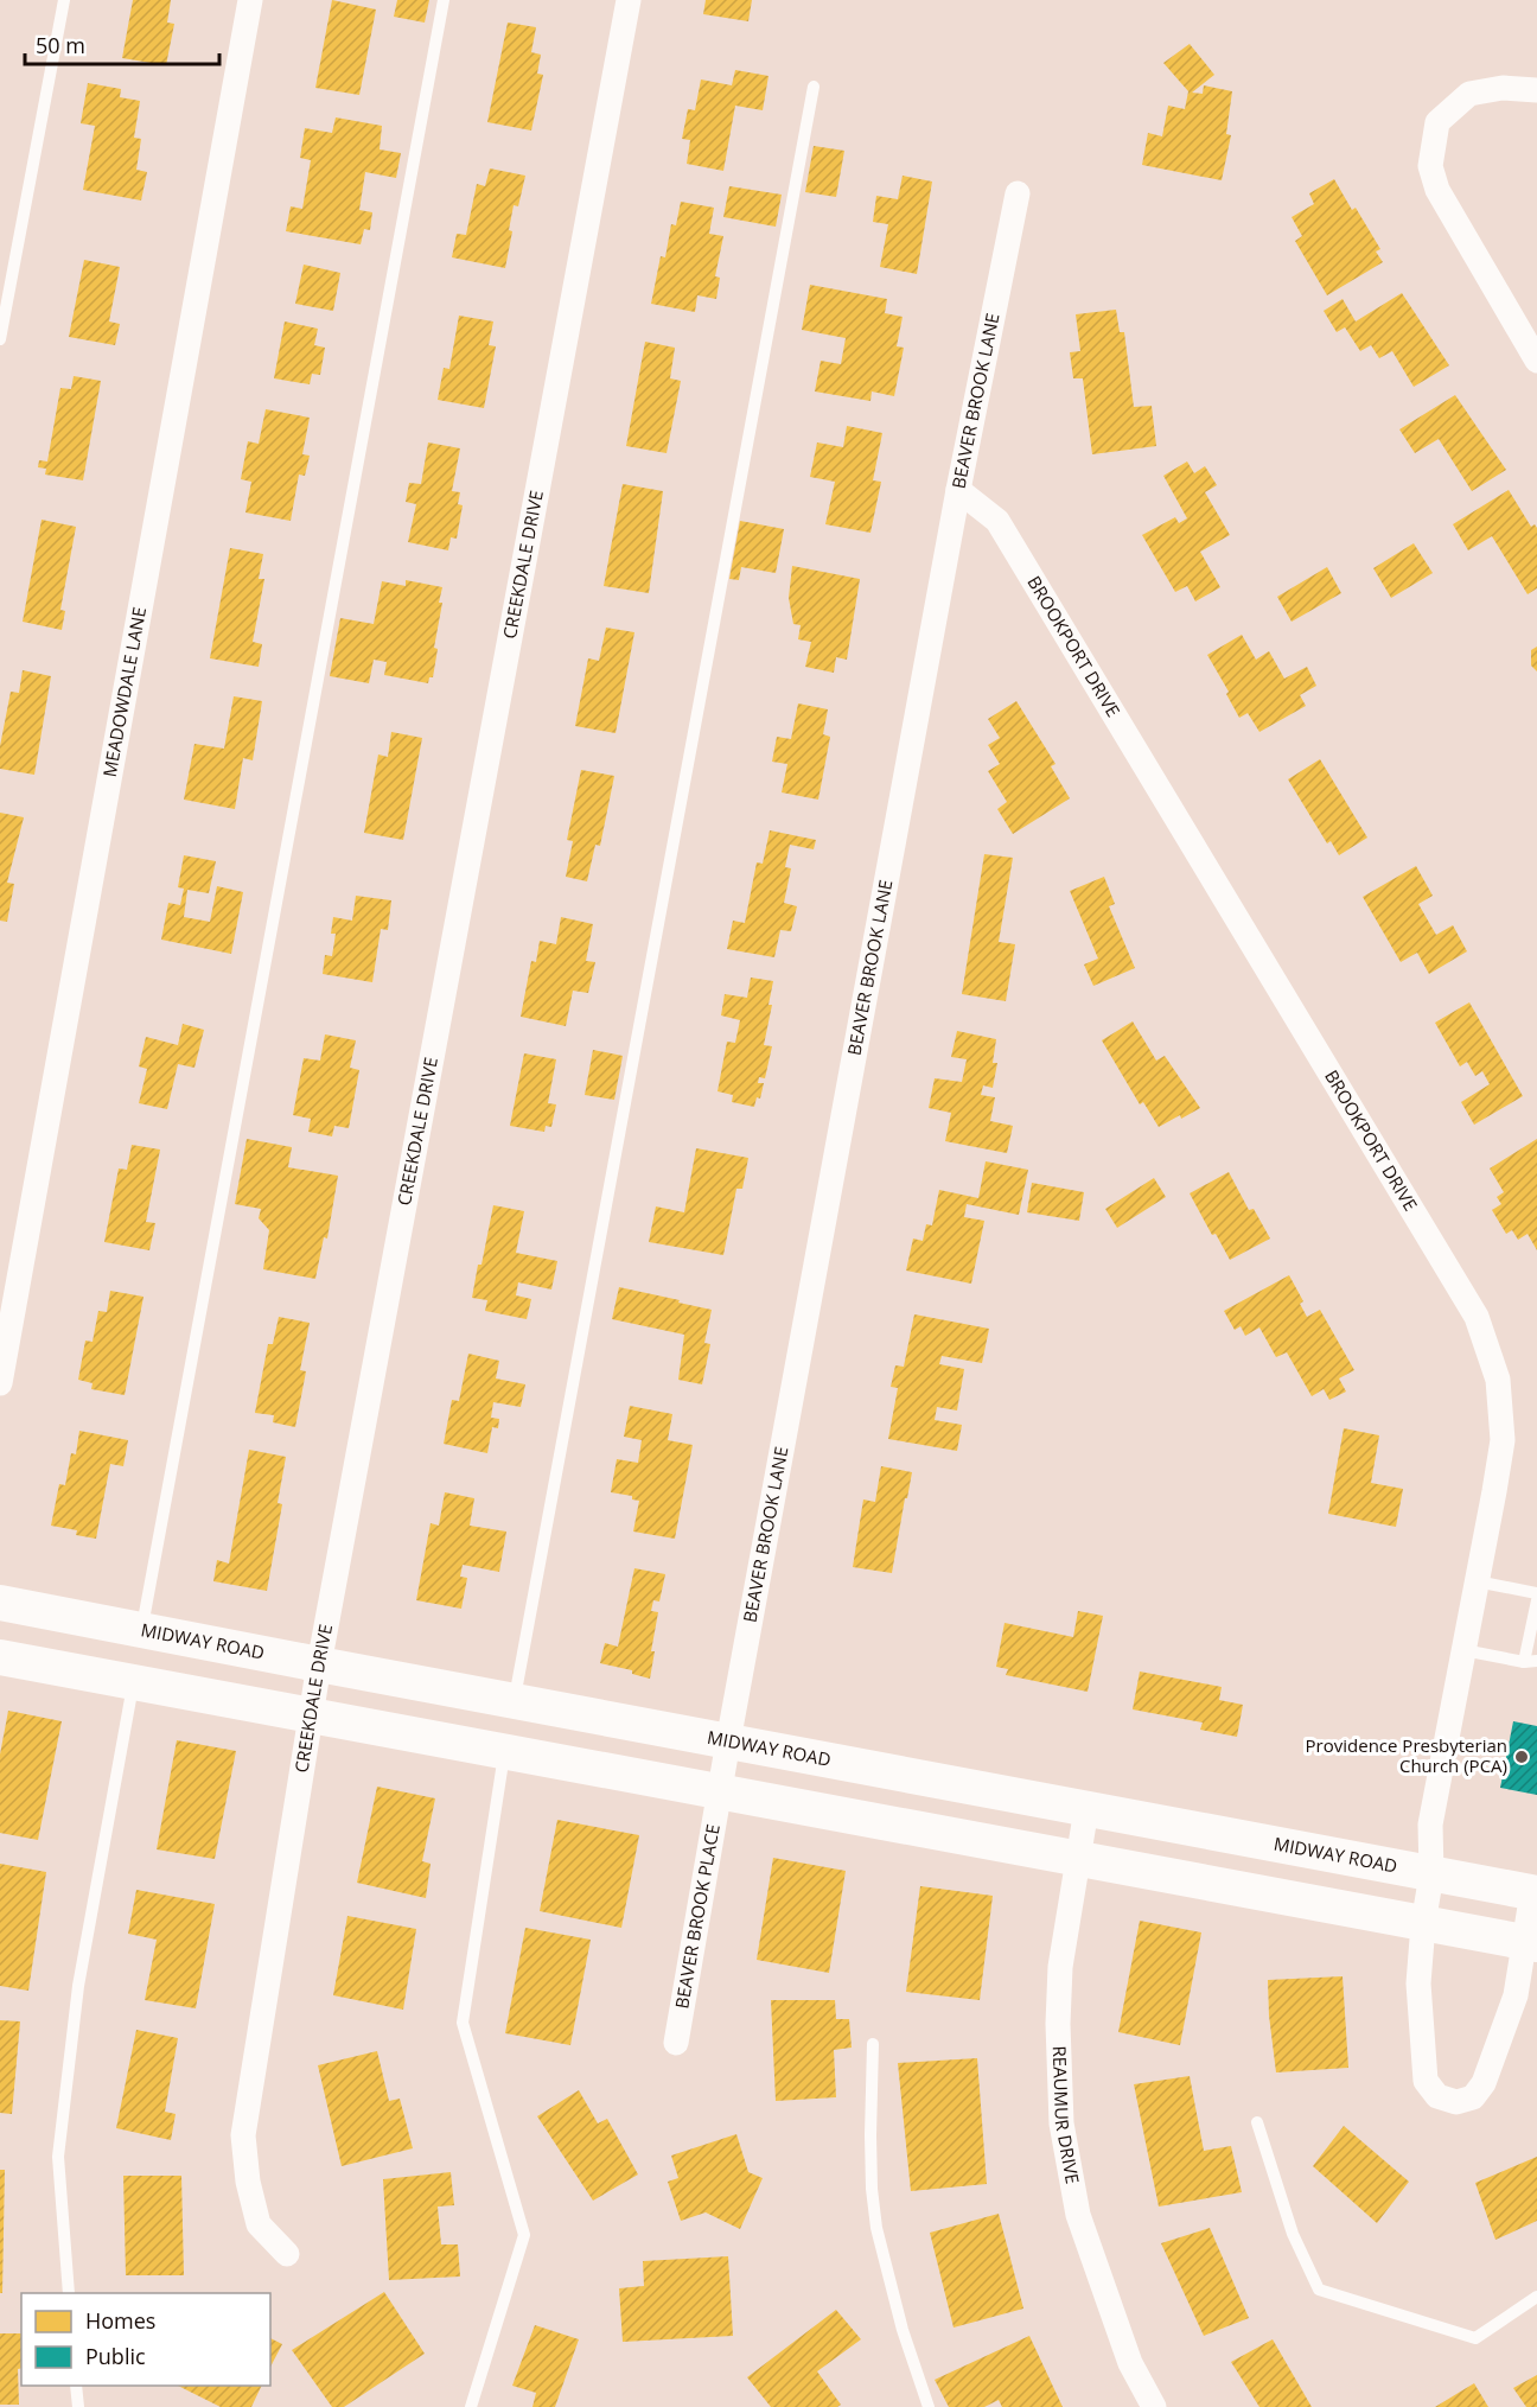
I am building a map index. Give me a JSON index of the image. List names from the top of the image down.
{
  "streets": {
    "main road": ["MIDWAY ROAD"],
    "street": [
      "BEAVER BROOK LANE",
      "CREEKDALE DRIVE",
      "BROOKPORT DRIVE",
      "MEADOWDALE LANE",
      "BEAVER BROOK PLACE",
      "REAUMUR DRIVE"
    ]
  },
  "crossings": [
    ["BEAVER BROOK LANE", "BROOKPORT DRIVE"],
    ["BEAVER BROOK LANE", "MIDWAY ROAD"],
    ["BEAVER BROOK LANE", "BEAVER BROOK PLACE"],
    ["CREEKDALE DRIVE", "MIDWAY ROAD"],
    ["BROOKPORT DRIVE", "MIDWAY ROAD"],
    ["MIDWAY ROAD", "REAUMUR DRIVE"]
  ],
  "places": ["Providence Presbyterian Church (PCA)"],
  "legend": ["Homes", "Public"],
  "scale_bar": "50 m"
}
